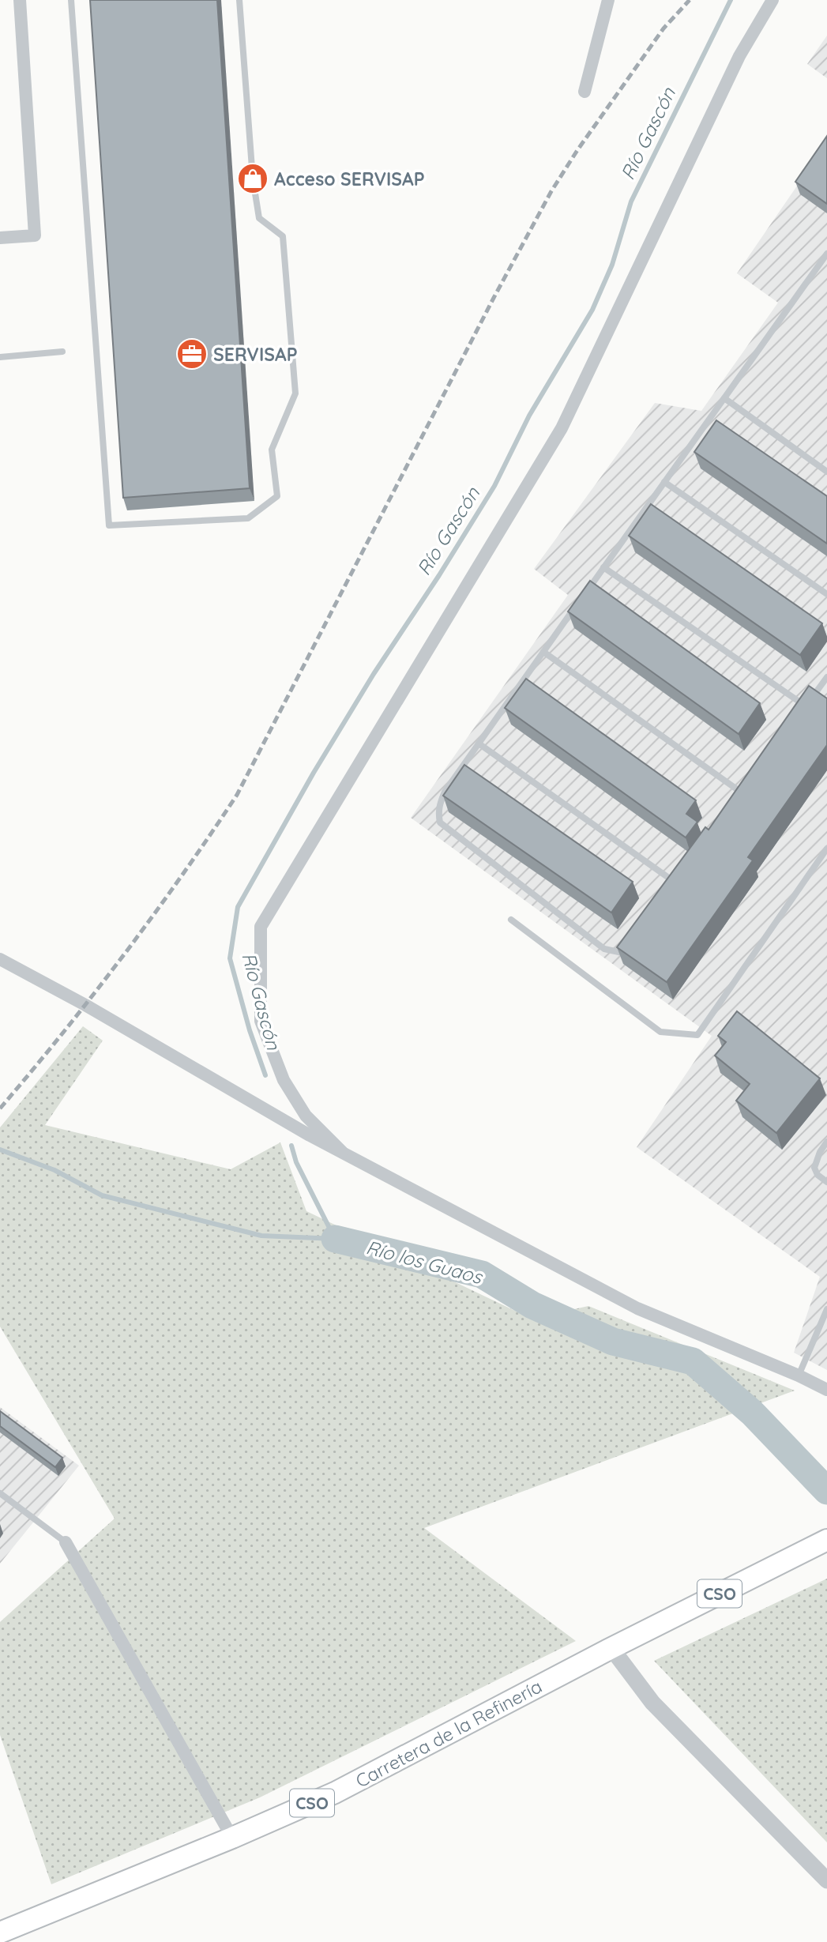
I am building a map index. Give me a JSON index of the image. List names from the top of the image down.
{
  "streets": {
    "main road": ["CSO", "Carretera de la Refinería"]
  },
  "water": ["Río Gascón", "Río los Guaos"],
  "places": {
    "shop": ["Acceso SERVISAP"],
    "office": ["SERVISAP"]
  }
}
